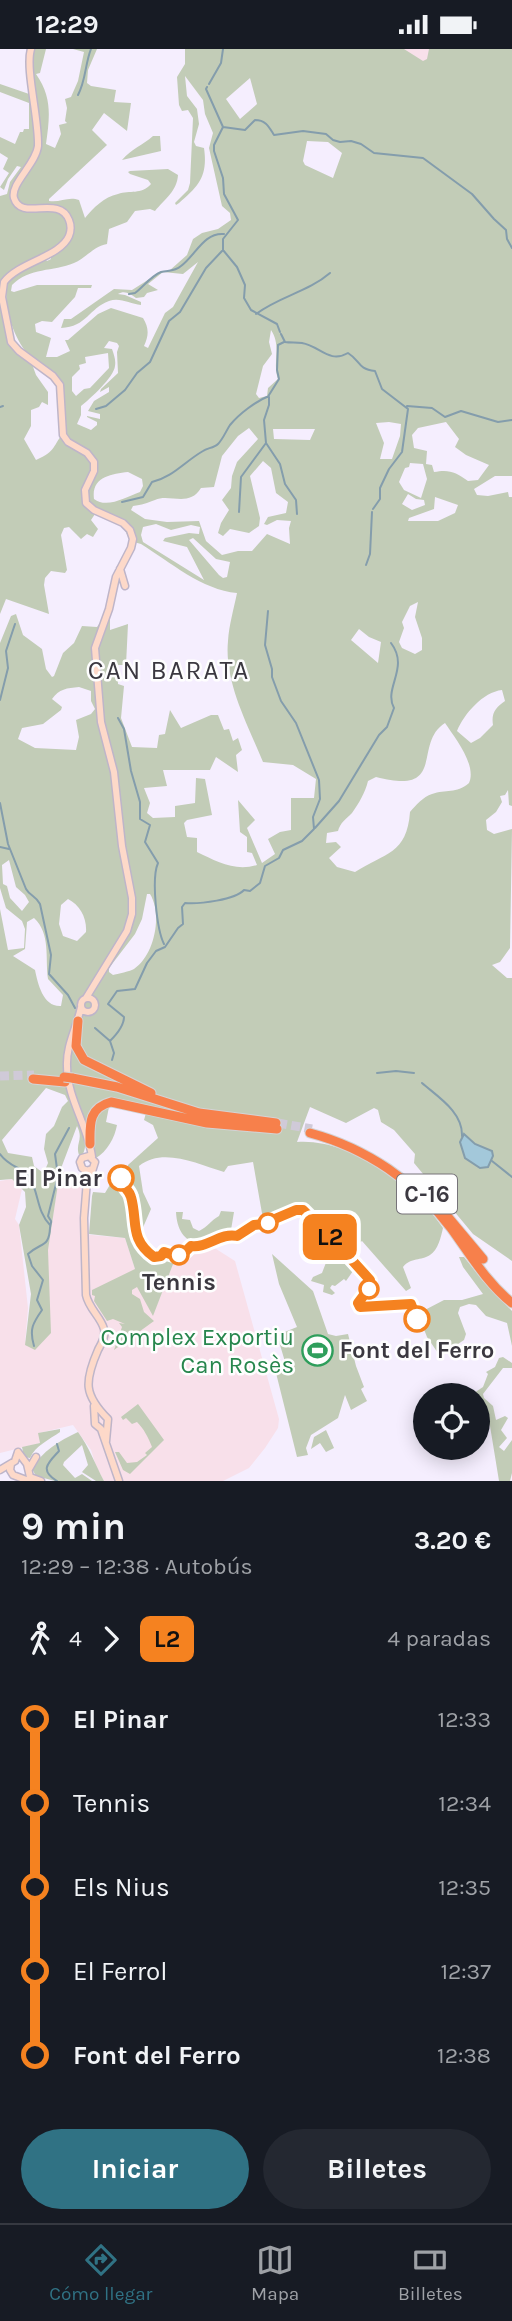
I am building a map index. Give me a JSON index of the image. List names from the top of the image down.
{
  "streets": {
    "highway": ["C-16"]
  },
  "districts": ["CAN BARATA"],
  "places": {
    "other": ["El Pinar", "Tennis", "Font del Ferro"],
    "sports": ["Complex Exportiu Can Rosès"]
  },
  "lines": ["bus line L2"],
  "page": {
    "status": "12:29",
    "on_map": "L2",
    "heading": ["9 min", "12:29 – 12:38 · Autobús", "3.20 €"],
    "legs": ["4", "L2", "4 paradas"],
    "list": [
      {
        "name": "El Pinar",
        "value": "12:33"
      },
      {
        "name": "Tennis",
        "value": "12:34"
      },
      {
        "name": "Els Nius",
        "value": "12:35"
      },
      {
        "name": "El Ferrol",
        "value": "12:37"
      },
      {
        "name": "Font del Ferro",
        "value": "12:38"
      }
    ],
    "buttons": ["Iniciar", "Billetes"],
    "tabs": ["Cómo llegar", "Mapa", "Billetes"]
  }
}
